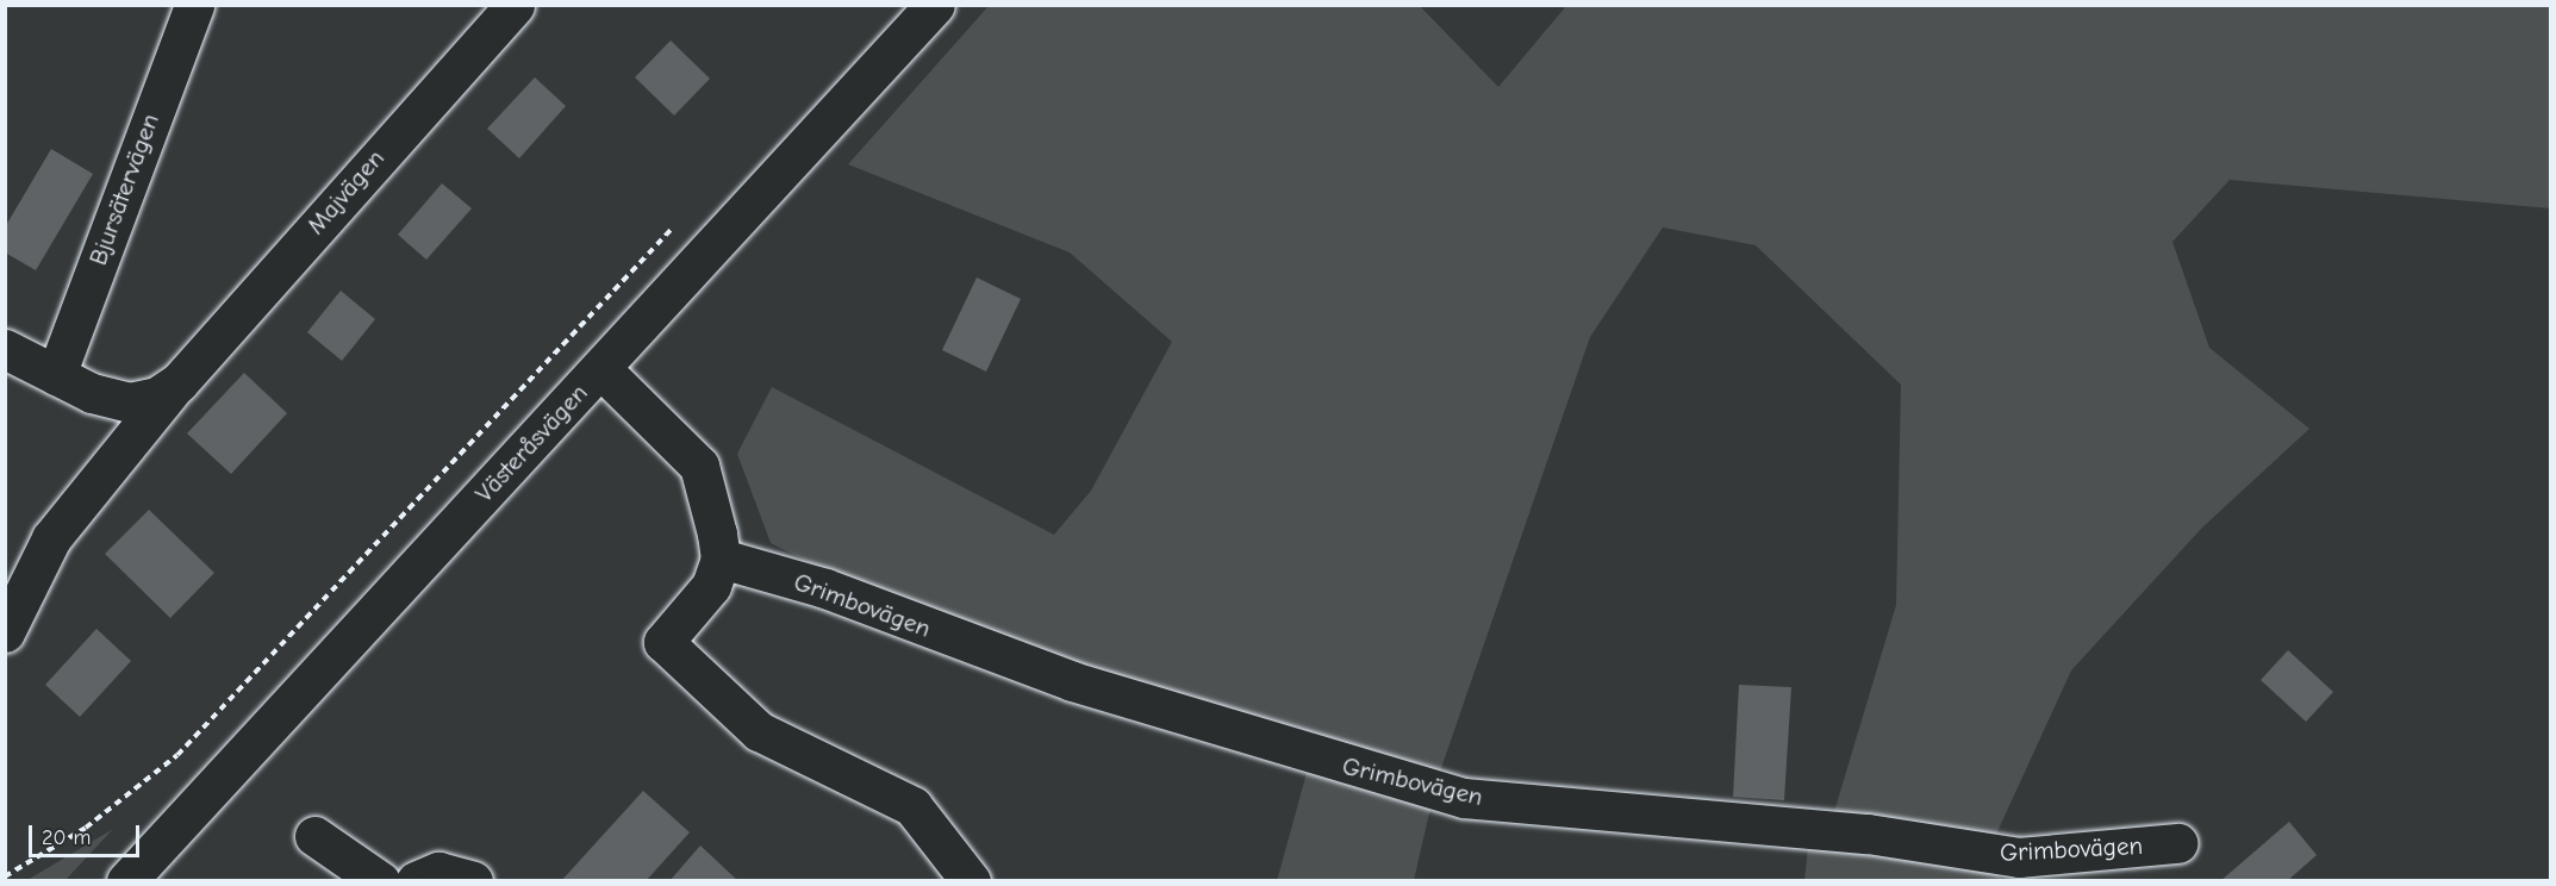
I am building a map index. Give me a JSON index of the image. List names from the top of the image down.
{
  "streets": {
    "street": [
      "Bjursätervägen",
      "Majvägen",
      "Västeråsvägen",
      "Grimbovägen"
    ]
  },
  "crossings": [
    ["Bjursätervägen", "Majvägen"]
  ],
  "scale_bar": "20 m"
}
